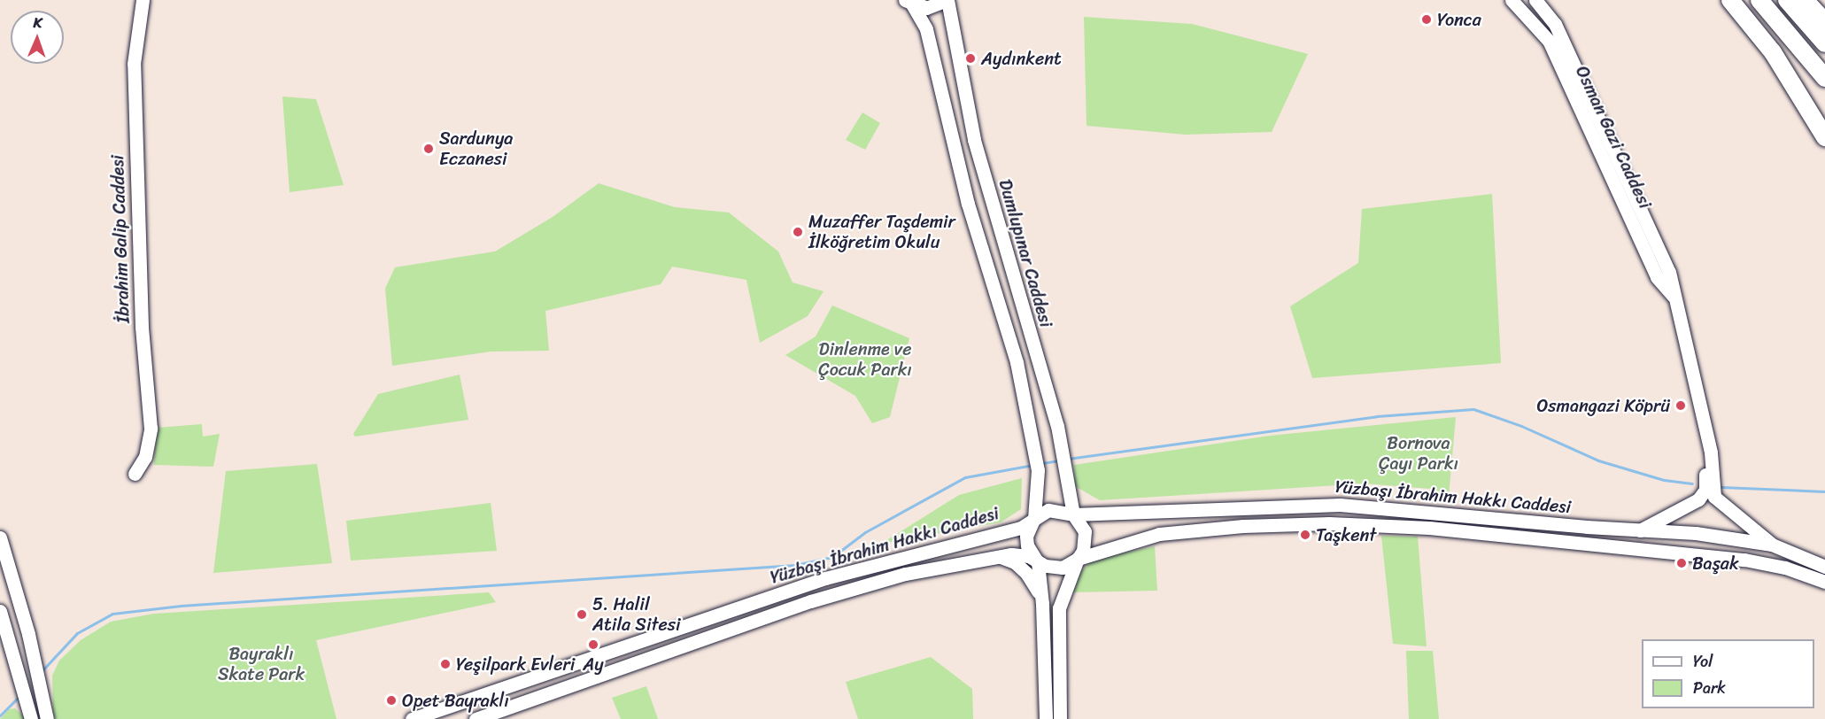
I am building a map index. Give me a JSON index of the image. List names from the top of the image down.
{
  "streets": {
    "main road": [
      "Osman Gazi Caddesi",
      "İbrahim Galip Caddesi",
      "Dumlupınar Caddesi",
      "Yüzbaşı İbrahim Hakkı Caddesi"
    ]
  },
  "crossings": [
    ["Osman Gazi Caddesi", "Yüzbaşı İbrahim Hakkı Caddesi"],
    ["Dumlupınar Caddesi", "Yüzbaşı İbrahim Hakkı Caddesi"]
  ],
  "parks": ["Dinlenme ve Çocuk Parkı", "Bornova Çayı Parkı", "Bayraklı Skate Park"],
  "places": [
    "Yonca",
    "Aydınkent",
    "Sardunya Eczanesi",
    "Muzaffer Taşdemir İlköğretim Okulu",
    "Osmangazi Köprü",
    "Taşkent",
    "Başak",
    "5. Halil Atila Sitesi",
    "Ay",
    "Yeşilpark Evleri",
    "Opet Bayraklı"
  ],
  "legend": ["Yol", "Park"],
  "north": "top"
}
